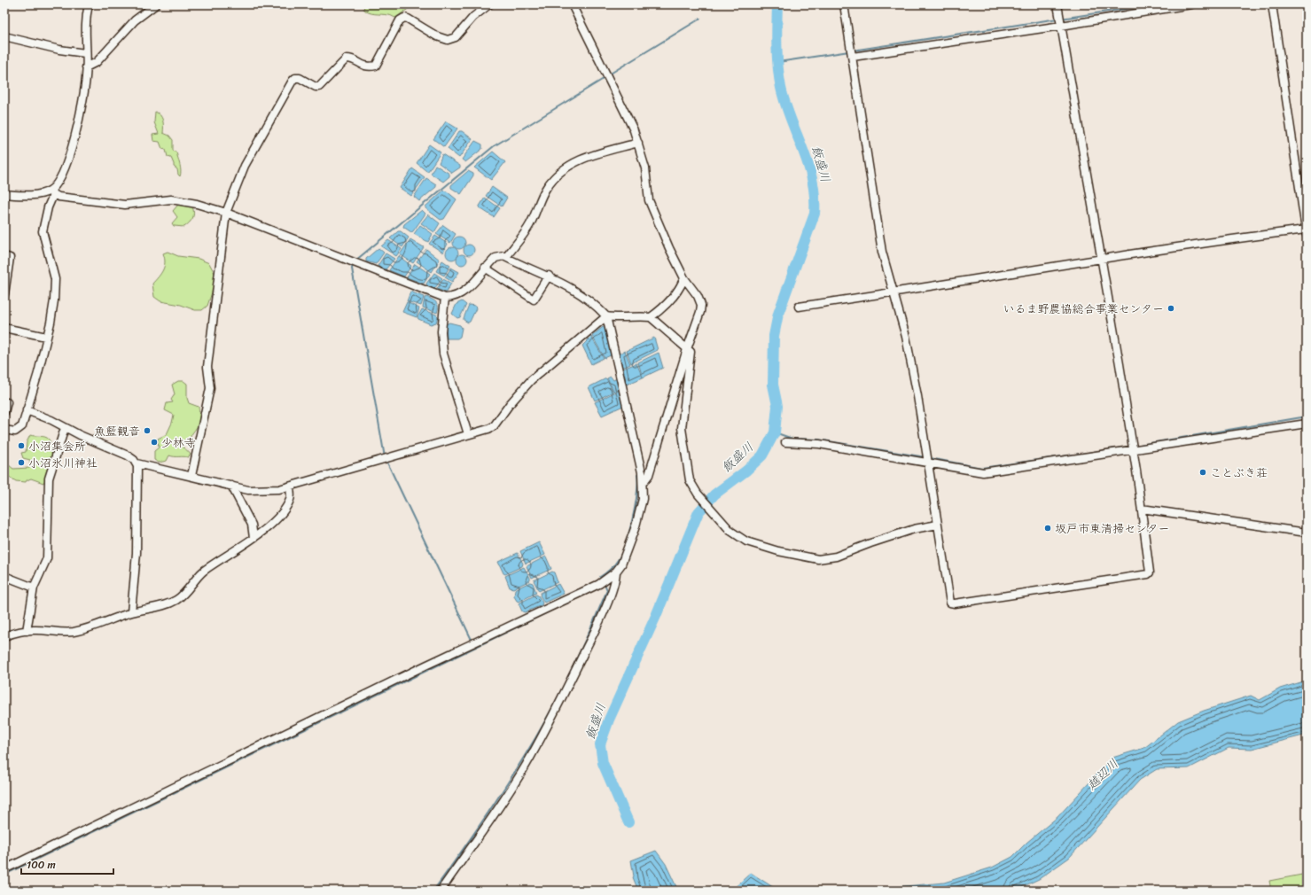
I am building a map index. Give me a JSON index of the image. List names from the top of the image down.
{
  "water": ["飯盛川", "越辺川"],
  "places": [
    "いるま野農協総合事業センター",
    "魚籃観音",
    "少林寺",
    "小沼集会所",
    "小沼氷川神社",
    "ことぶき荘",
    "坂戸市東清掃センター"
  ],
  "scale_bar": "100 m"
}
